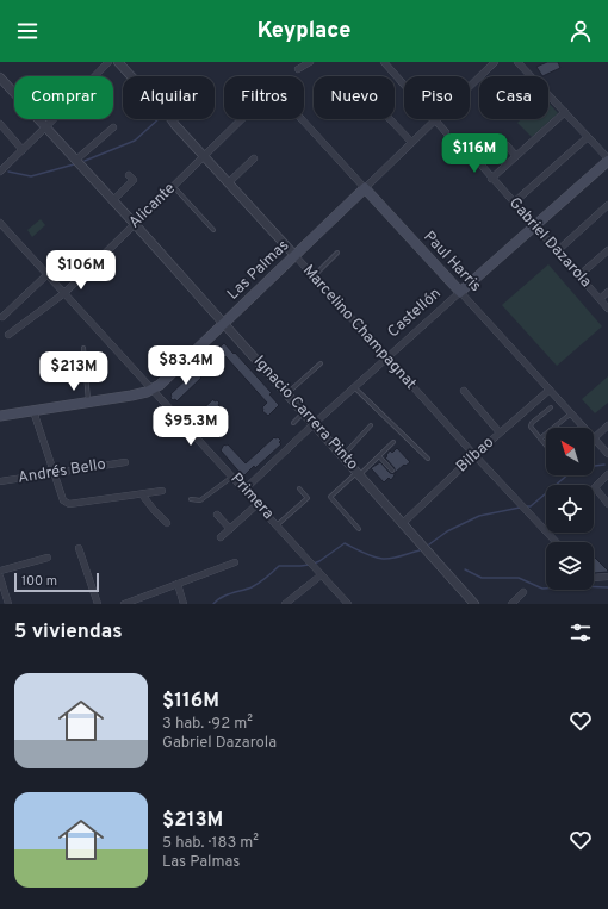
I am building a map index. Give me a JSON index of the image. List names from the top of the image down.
{
  "streets": {
    "main road": ["Paul Harris", "Las Palmas", "Castellón"],
    "street": [
      "Alicante",
      "Gabriel Dazarola",
      "Marcelino Champagnat",
      "Ignacio Carrera Pinto",
      "Bilbao",
      "Andrés Bello",
      "Primera"
    ]
  },
  "crossings": [
    ["Alicante", "Marcelino Champagnat"],
    ["Alicante", "Ignacio Carrera Pinto"],
    ["Alicante", "Primera"],
    ["Gabriel Dazarola", "Castellón"],
    ["Paul Harris", "Las Palmas"],
    ["Paul Harris", "Castellón"],
    ["Paul Harris", "Bilbao"],
    ["Las Palmas", "Marcelino Champagnat"],
    ["Las Palmas", "Ignacio Carrera Pinto"],
    ["Las Palmas", "Primera"],
    ["Castellón", "Marcelino Champagnat"],
    ["Castellón", "Ignacio Carrera Pinto"],
    ["Castellón", "Primera"],
    ["Marcelino Champagnat", "Bilbao"],
    ["Ignacio Carrera Pinto", "Bilbao"]
  ],
  "scale_bar": "100 m",
  "north": "top left",
  "page": {
    "header": "Keyplace",
    "chip": [
      "Comprar",
      "Alquilar",
      "Filtros",
      "Nuevo",
      "Piso",
      "Casa"
    ],
    "price": [
      "$116M",
      "$106M",
      "$83.4M",
      "$213M",
      "$95.3M"
    ],
    "scale": "100 m",
    "heading": "5 viviendas",
    "list": [
      {
        "name": "$116M",
        "note": "3 hab. · 92 m² · Gabriel Dazarola"
      },
      {
        "name": "$213M",
        "note": "5 hab. · 183 m² · Las Palmas"
      }
    ]
  }
}
